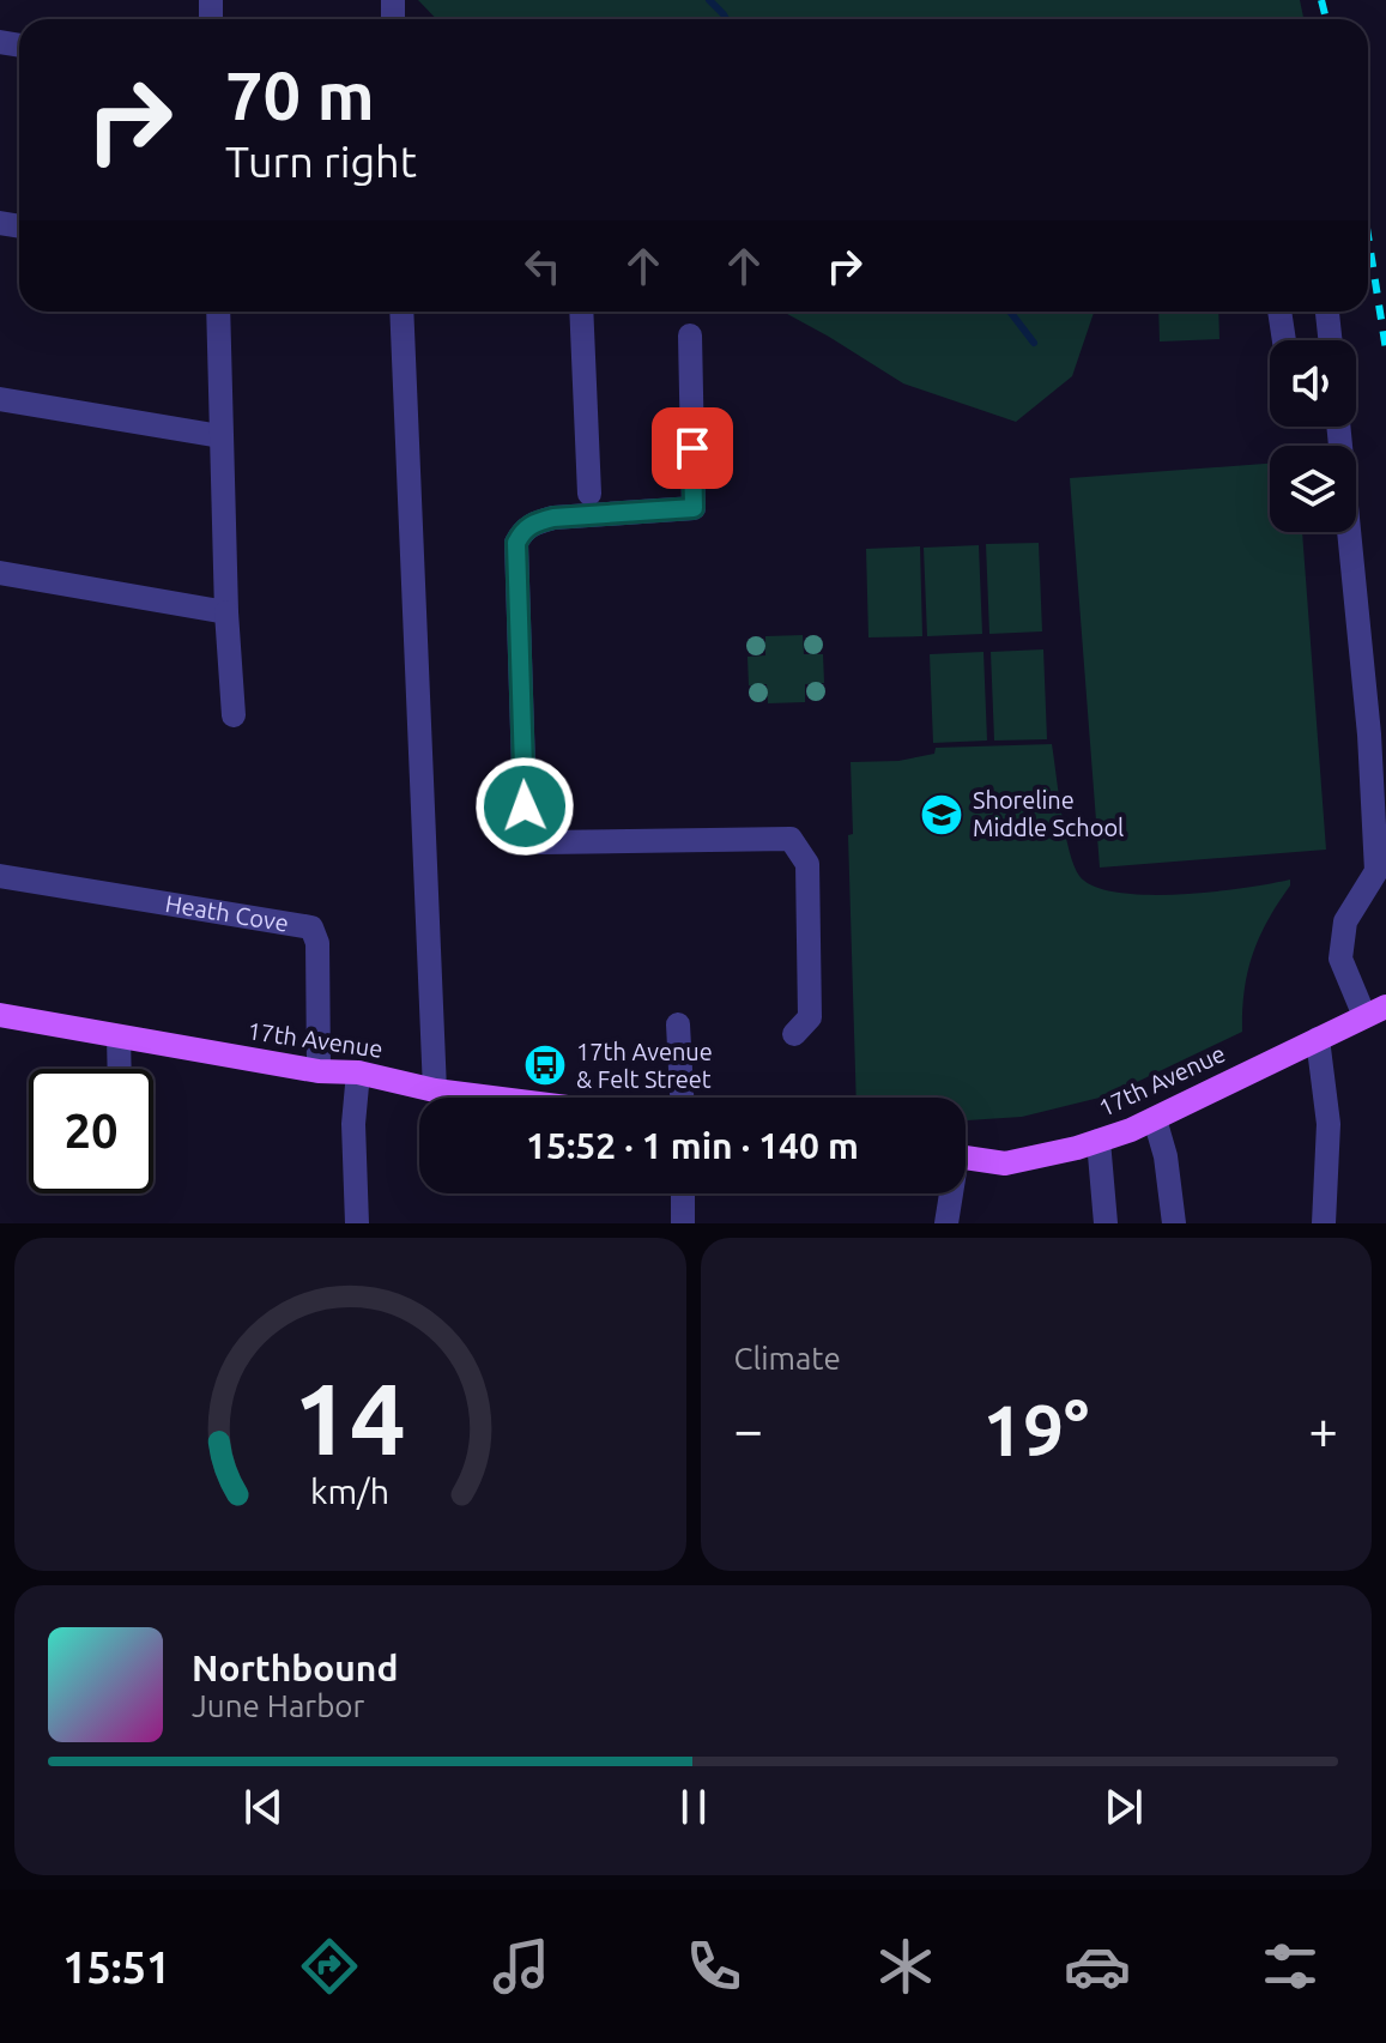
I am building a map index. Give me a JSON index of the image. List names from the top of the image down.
{
  "streets": {
    "main road": ["17th Avenue"],
    "street": ["Heath Cove"]
  },
  "crossings": [
    ["Heath Cove", "17th Avenue"]
  ],
  "places": {
    "school or university": ["Shoreline Middle School"],
    "bus stop": ["17th Avenue & Felt Street"]
  },
  "page": {
    "turn": ["70 m", "Turn right"],
    "limit": "20",
    "trip": "15:52 · 1 min · 140 m",
    "tile": "Climate",
    "heat": ["−", "19°", "+"],
    "song": ["Northbound", "June Harbor"],
    "tabs": "15:51",
    "gauge": ["14", "km/h"]
  }
}
